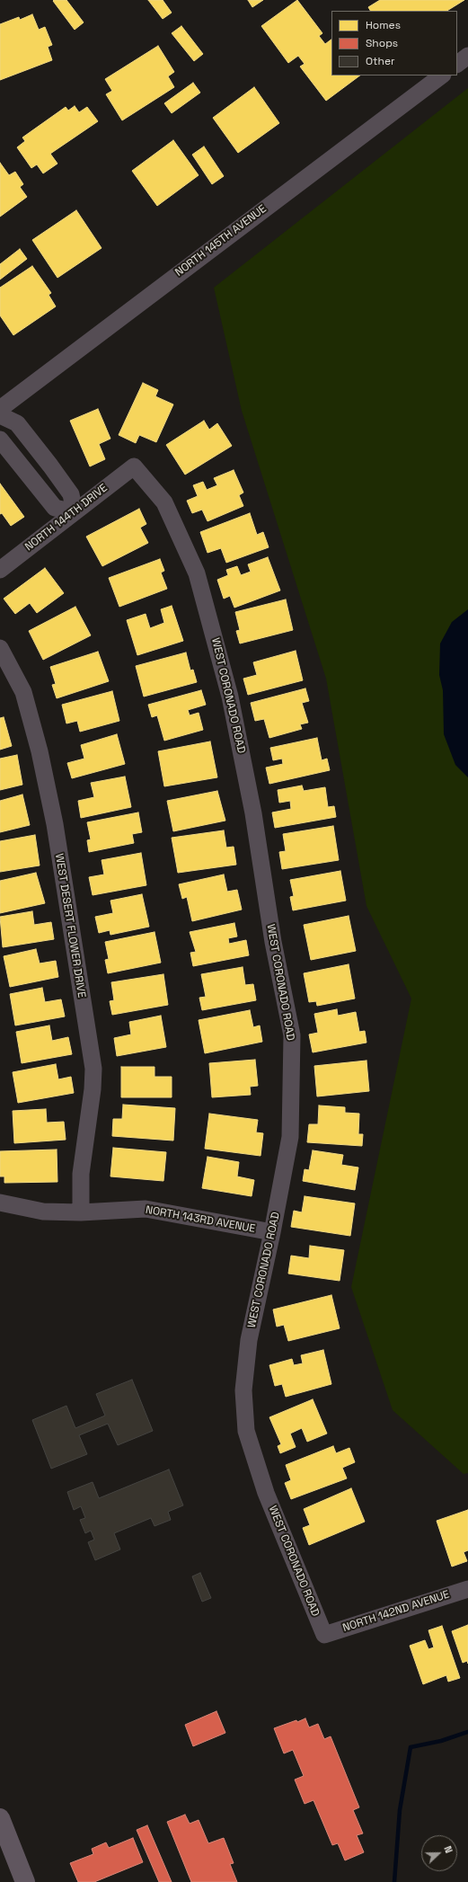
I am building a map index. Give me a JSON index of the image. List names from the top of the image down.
{
  "streets": {
    "street": [
      "NORTH 145TH AVENUE",
      "NORTH 144TH DRIVE",
      "WEST CORONADO ROAD",
      "WEST DESERT FLOWER DRIVE",
      "NORTH 143RD AVENUE",
      "NORTH 142ND AVENUE"
    ]
  },
  "crossings": [
    ["NORTH 144TH DRIVE", "WEST CORONADO ROAD"],
    ["WEST CORONADO ROAD", "NORTH 143RD AVENUE"],
    ["WEST CORONADO ROAD", "NORTH 142ND AVENUE"],
    ["WEST DESERT FLOWER DRIVE", "NORTH 143RD AVENUE"]
  ],
  "legend": ["Homes", "Shops", "Other"],
  "north": "right"
}
